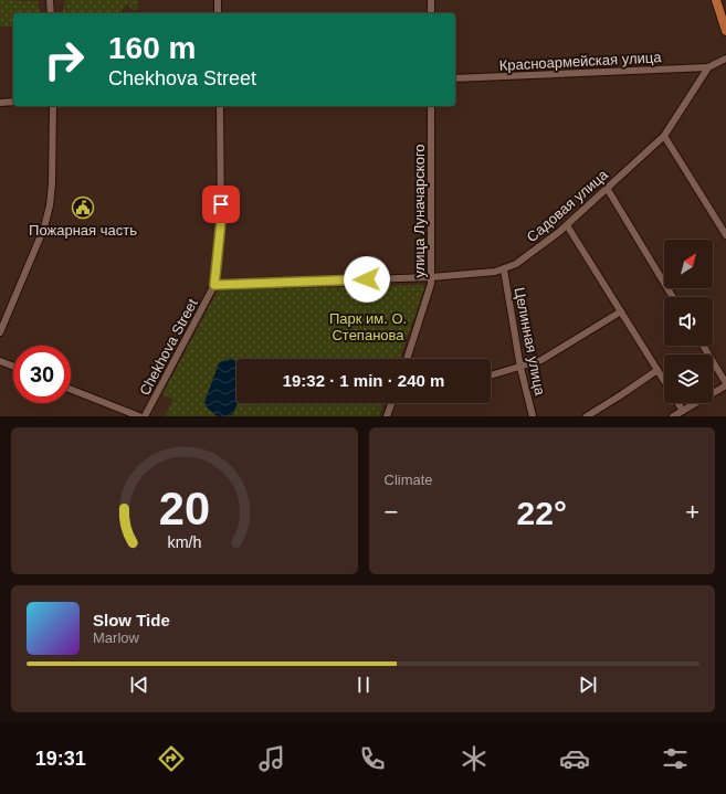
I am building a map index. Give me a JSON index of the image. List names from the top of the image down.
{
  "streets": {
    "street": [
      "Красноармейская улица",
      "Садовая улица",
      "улица Луначарского",
      "Целинная улица",
      "Chekhova Street"
    ]
  },
  "crossings": [
    ["Красноармейская улица", "Садовая улица"],
    ["Садовая улица", "улица Луначарского"],
    ["Садовая улица", "Целинная улица"],
    ["Садовая улица", "Chekhova Street"]
  ],
  "parks": ["Парк им. О. Степанова"],
  "places": {
    "public building": ["Пожарная часть"]
  },
  "north": "top right",
  "page": {
    "turn": ["160 m", "Chekhova Street"],
    "limit": "30",
    "trip": "19:32 · 1 min · 240 m",
    "tile": "Climate",
    "heat": ["−", "22°", "+"],
    "song": ["Slow Tide", "Marlow"],
    "tabs": "19:31",
    "gauge": ["20", "km/h"]
  }
}
